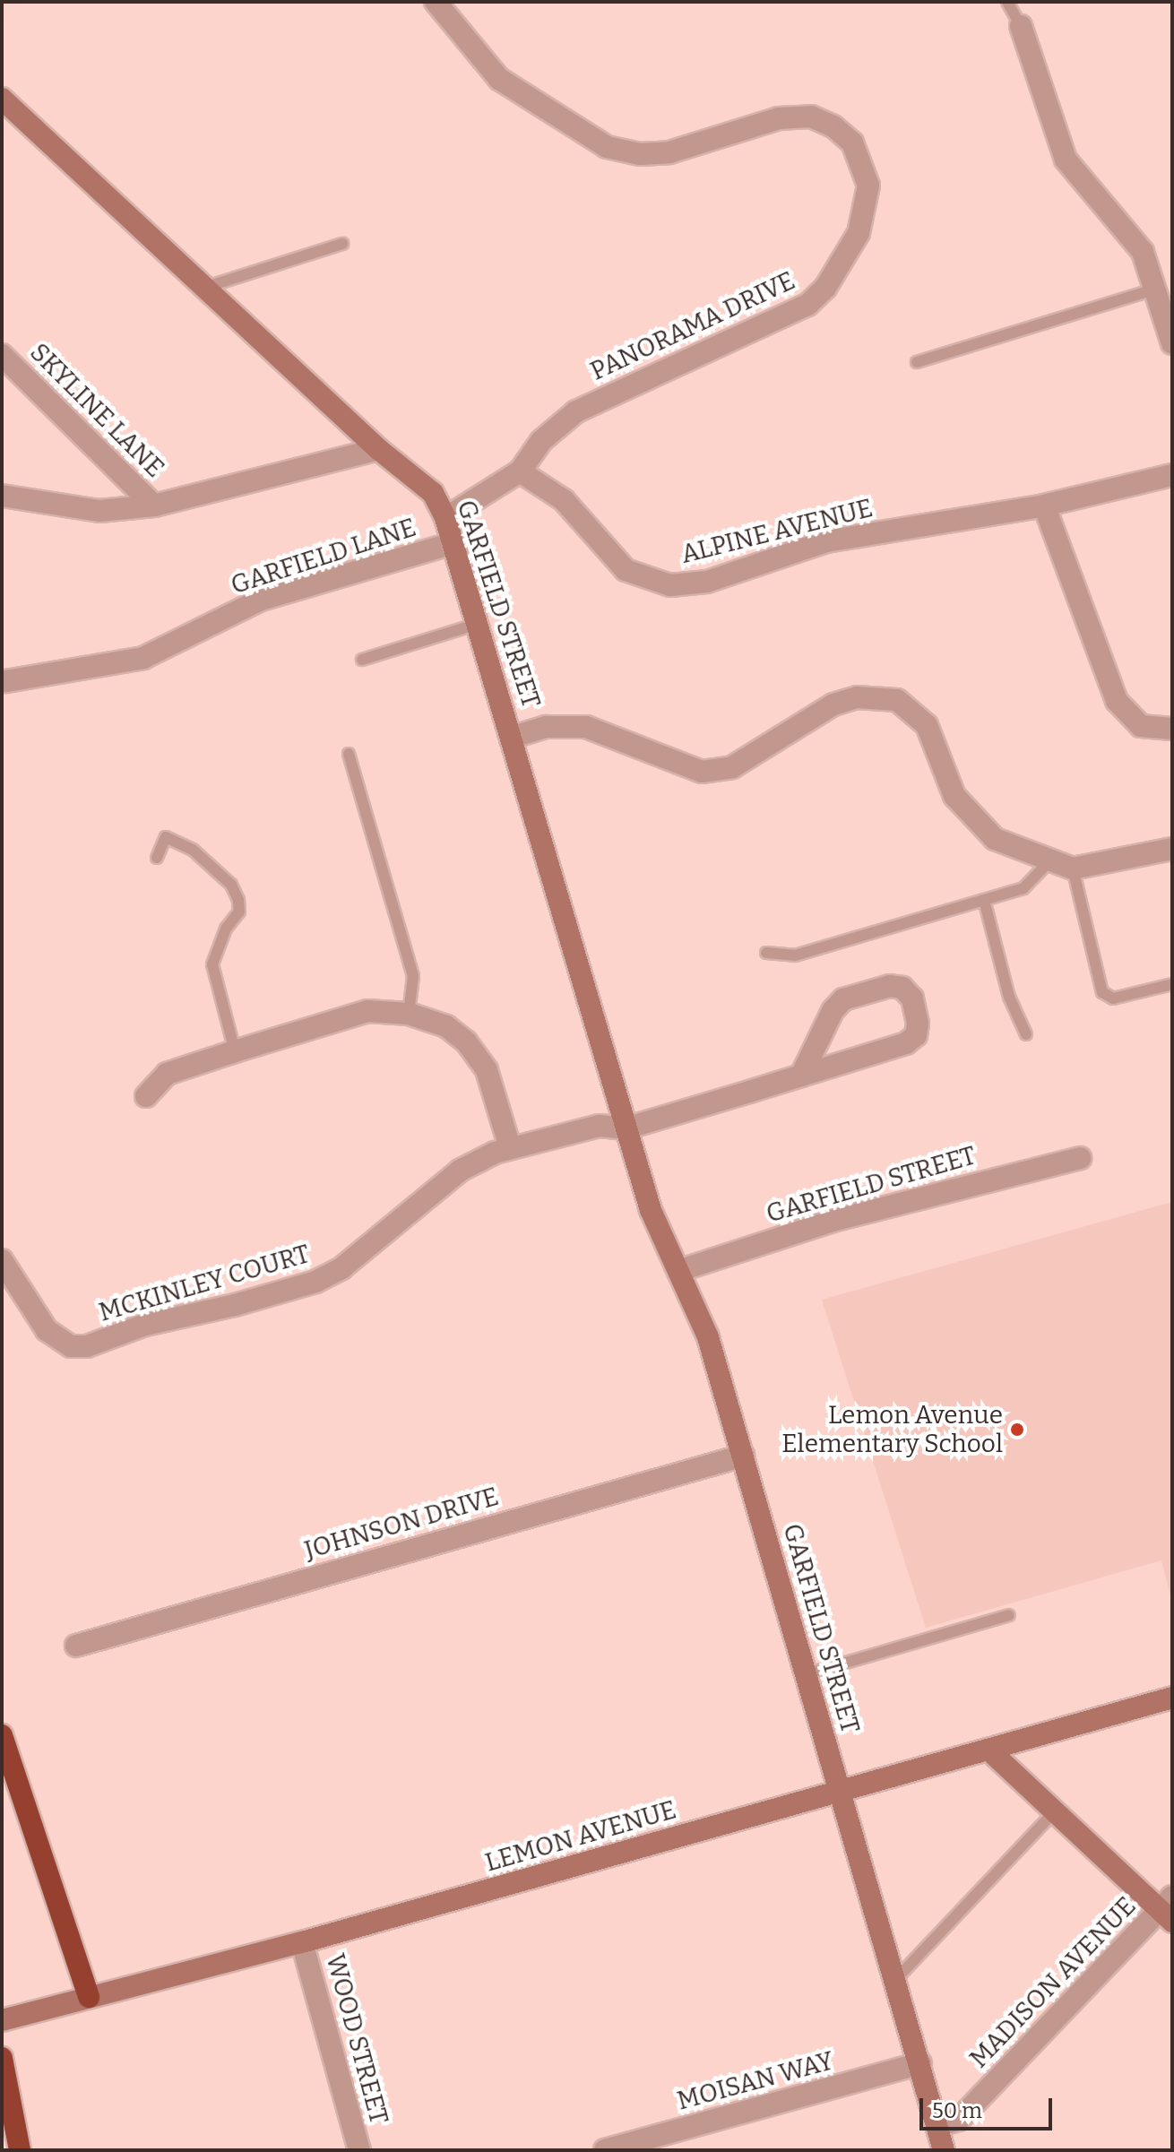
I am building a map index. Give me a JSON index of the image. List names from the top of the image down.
{
  "streets": {
    "street": [
      "PANORAMA DRIVE",
      "SKYLINE LANE",
      "ALPINE AVENUE",
      "GARFIELD LANE",
      "GARFIELD STREET",
      "MCKINLEY COURT",
      "JOHNSON DRIVE",
      "LEMON AVENUE",
      "MADISON AVENUE",
      "WOOD STREET",
      "MOISAN WAY"
    ]
  },
  "crossings": [
    ["PANORAMA DRIVE", "ALPINE AVENUE"],
    ["GARFIELD LANE", "GARFIELD STREET"],
    ["GARFIELD STREET", "MCKINLEY COURT"],
    ["GARFIELD STREET", "JOHNSON DRIVE"],
    ["GARFIELD STREET", "LEMON AVENUE"],
    ["GARFIELD STREET", "MADISON AVENUE"],
    ["GARFIELD STREET", "MOISAN WAY"],
    ["LEMON AVENUE", "WOOD STREET"]
  ],
  "places": ["Lemon Avenue Elementary School"],
  "scale_bar": "50 m"
}
